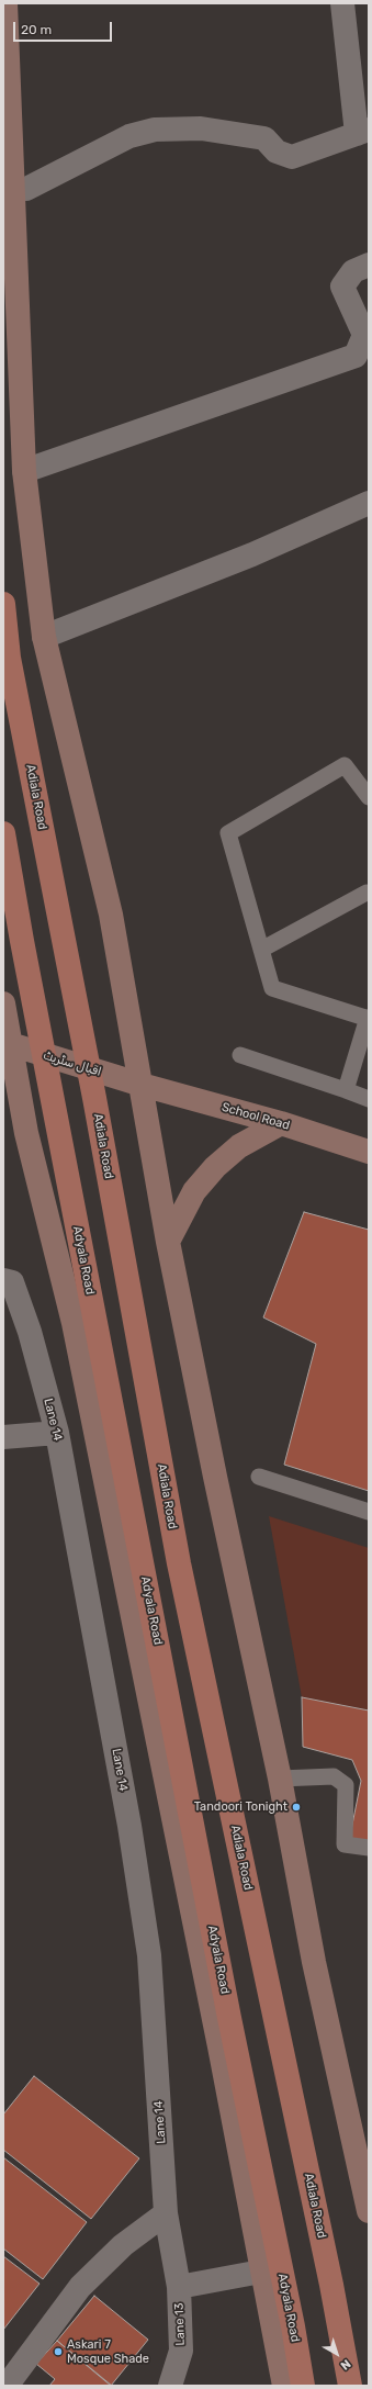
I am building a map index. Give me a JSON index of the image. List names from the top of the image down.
{
  "streets": {
    "main road": ["Adiala Road", "Adyala Road"],
    "street": [
      "اقبال سٹریٹ",
      "School Road",
      "Lane 14",
      "Lane 13"
    ]
  },
  "crossings": [
    ["اقبال سٹریٹ", "School Road"],
    ["Lane 14", "Lane 13"]
  ],
  "places": ["Tandoori Tonight", "Askari 7 Mosque Shade"],
  "scale_bar": "20 m",
  "north": "bottom right"
}
